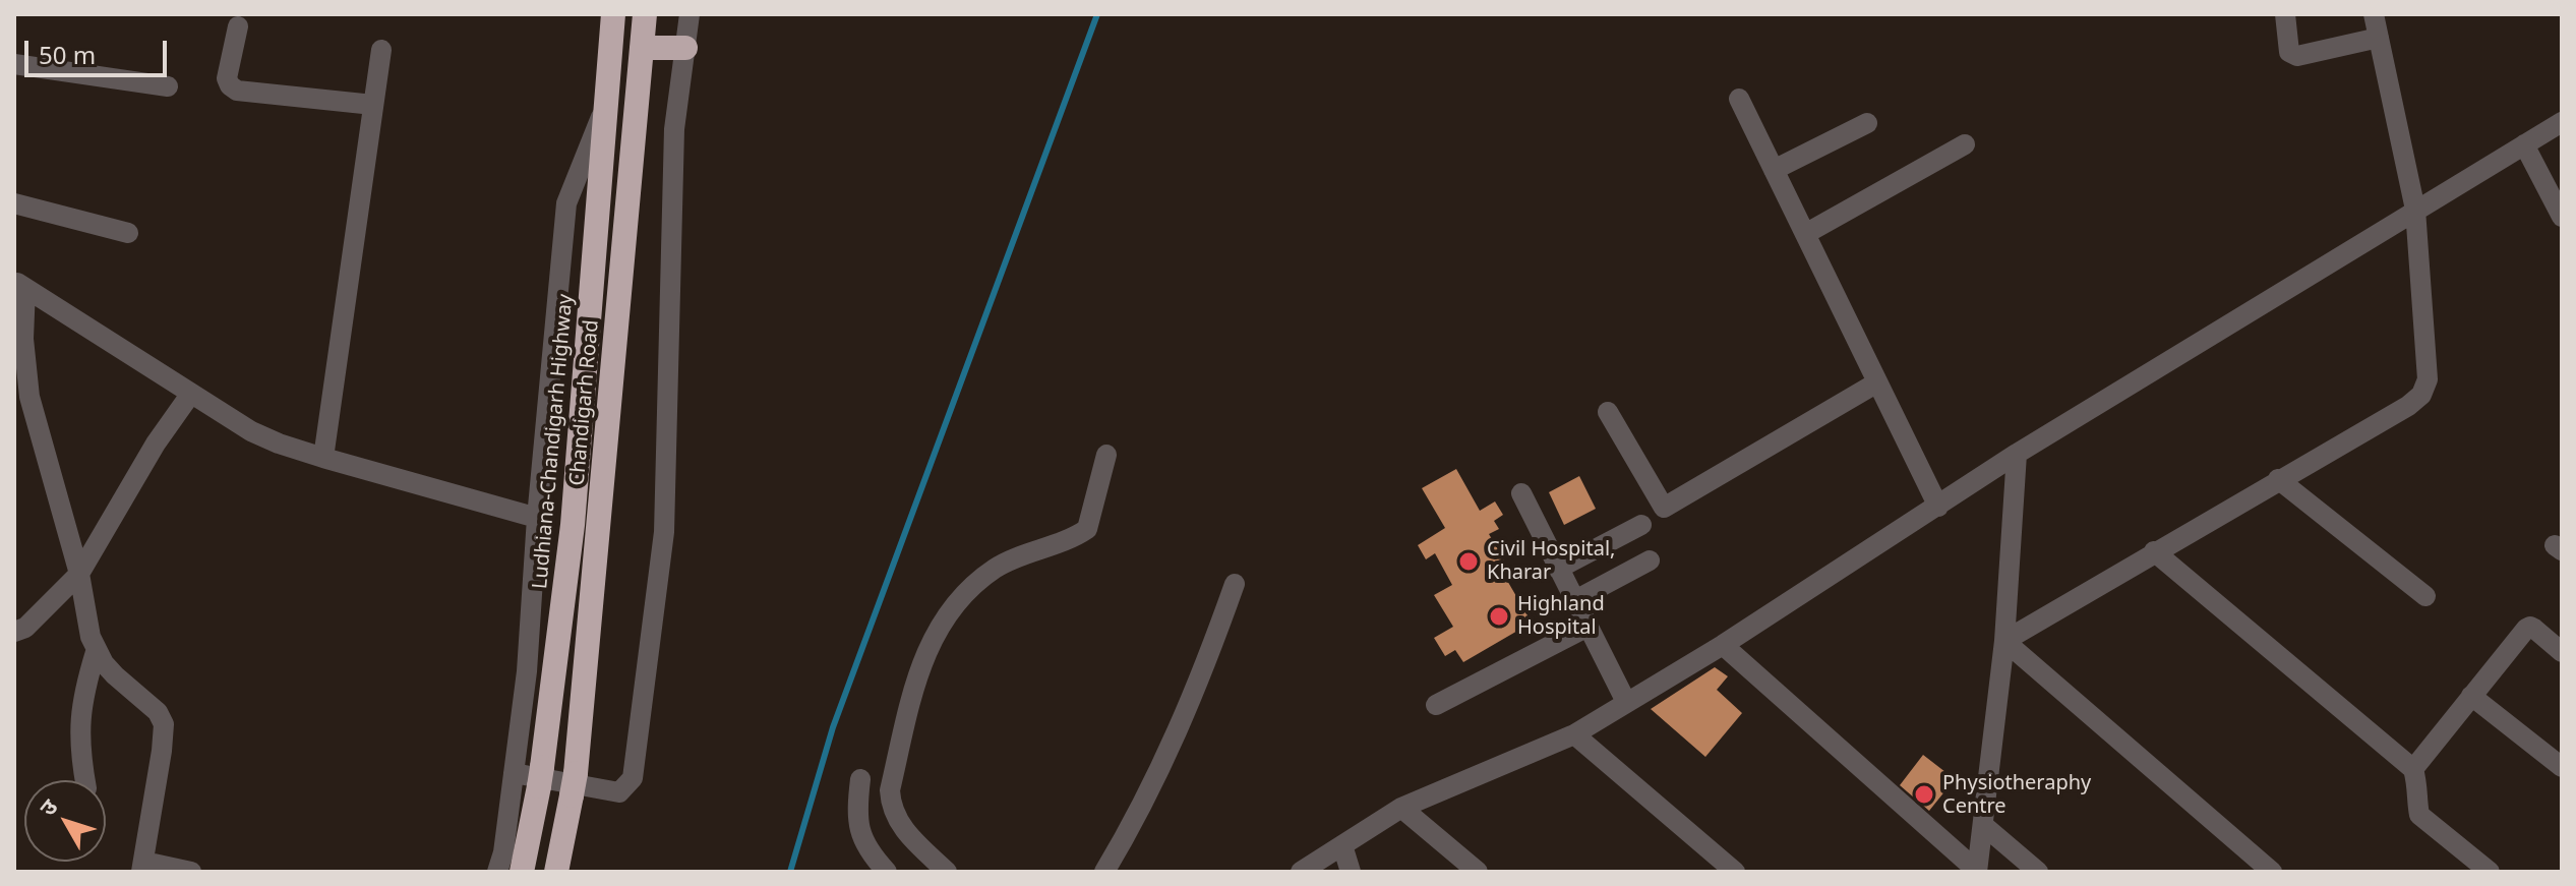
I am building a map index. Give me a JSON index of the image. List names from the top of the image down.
{
  "streets": {
    "highway": ["Chandigarh Road", "Ludhiana-Chandigarh Highway"]
  },
  "places": ["Civil Hospital, Kharar", "Highland Hospital", "Physiotheraphy Centre"],
  "scale_bar": "50 m",
  "north": "top left"
}
